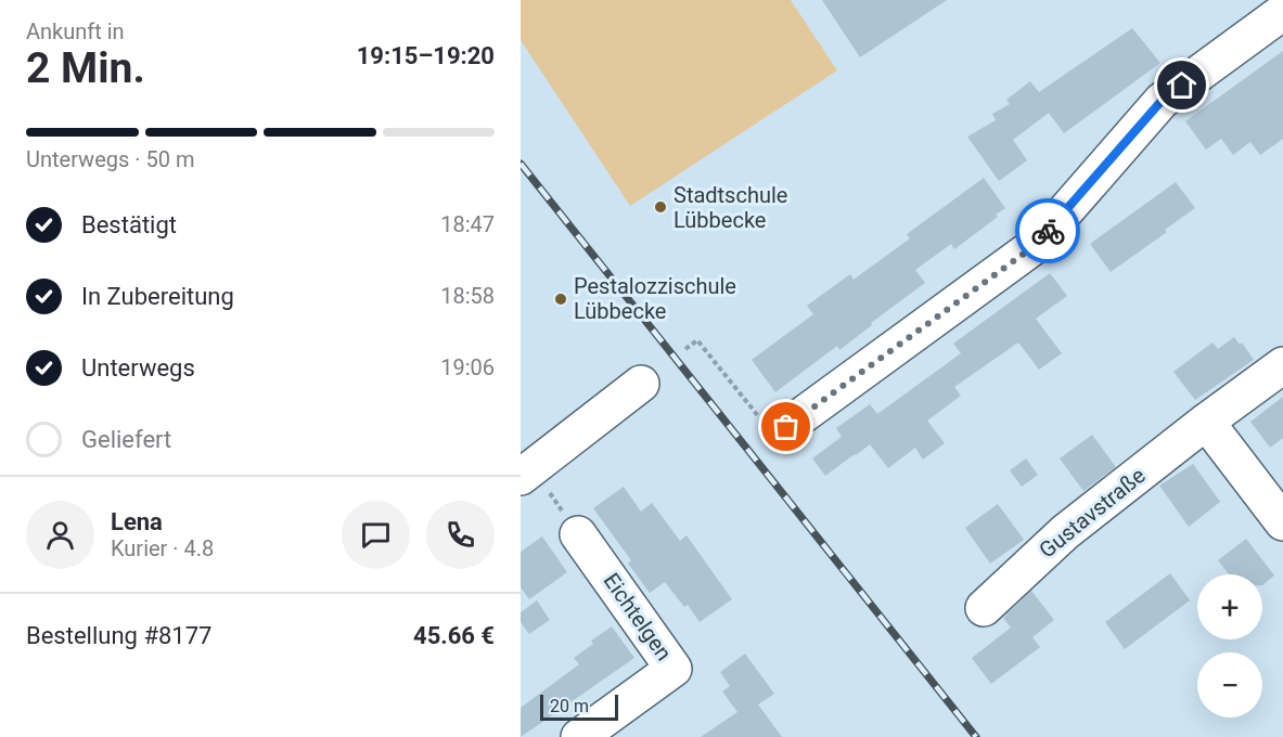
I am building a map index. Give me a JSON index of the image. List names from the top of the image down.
{
  "streets": {
    "street": ["Gustavstraße", "Eichtelgen"]
  },
  "places": ["Stadtschule Lübbecke", "Pestalozzischule Lübbecke"],
  "scale_bar": "20 m",
  "page": {
    "heading": ["2 Min.", "Ankunft in", "19:15–19:20"],
    "panel": [
      "Lena",
      "Kurier · 4.8",
      "Bestellung #8177",
      "45.66 €"
    ],
    "bar": "Unterwegs · 50 m",
    "list": [
      ["Bestätigt", "18:47"],
      ["In Zubereitung", "18:58"],
      ["Unterwegs", "19:06"],
      "Geliefert"
    ],
    "map_buttons": ["+", "−"],
    "scale": "20 m"
  }
}
